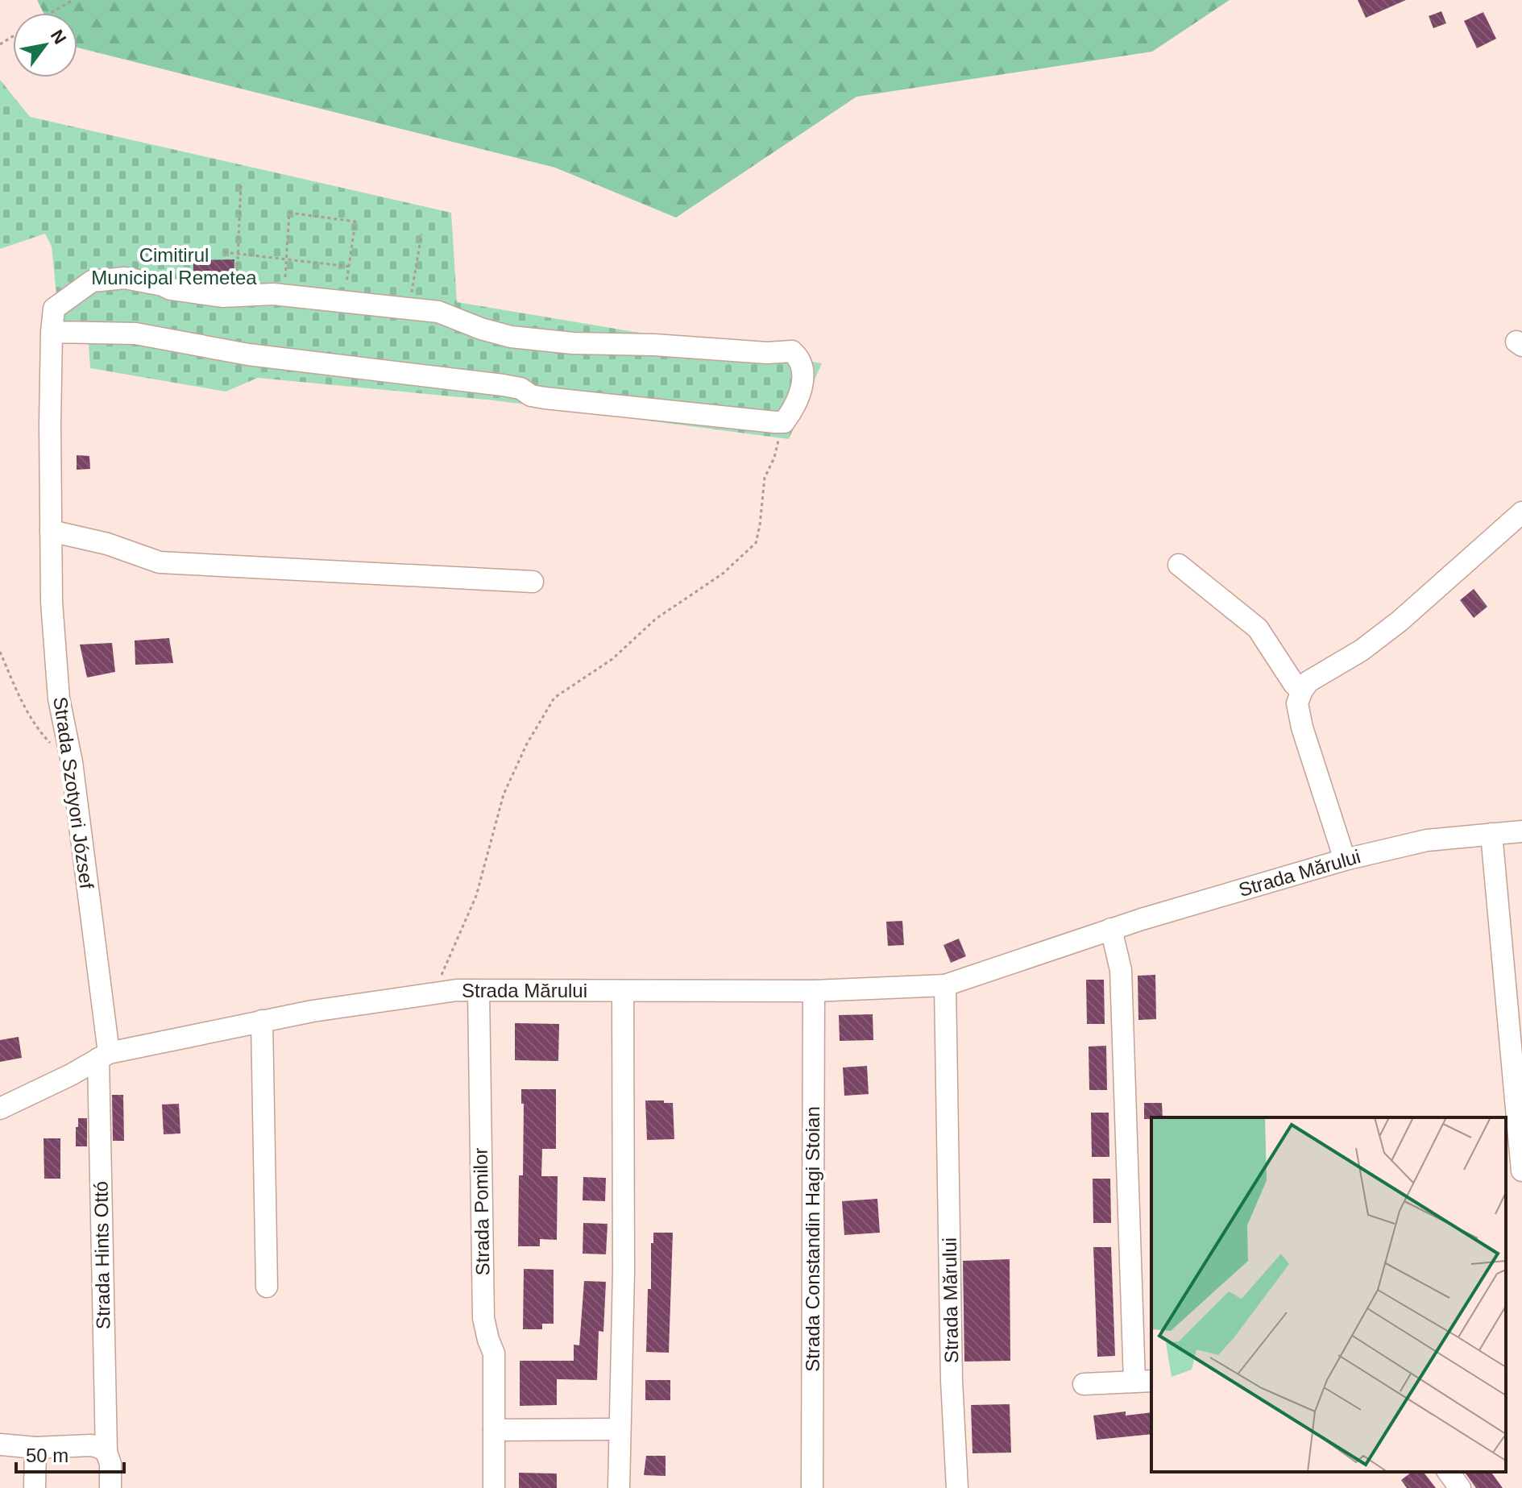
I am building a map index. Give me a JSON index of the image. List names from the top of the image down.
{
  "streets": {
    "street": [
      "Strada Szotyori József",
      "Strada Mărului",
      "Strada Pomilor",
      "Strada Constandin Hagi Stoian",
      "Strada Hints Ottó"
    ]
  },
  "crossings": [
    ["Strada Szotyori József", "Strada Mărului"],
    ["Strada Szotyori József", "Strada Hints Ottó"],
    ["Strada Mărului", "Strada Pomilor"],
    ["Strada Mărului", "Strada Constandin Hagi Stoian"],
    ["Strada Mărului", "Strada Hints Ottó"]
  ],
  "parks": ["Cimitirul Municipal Remetea"],
  "scale_bar": "50 m",
  "north": "top right"
}
